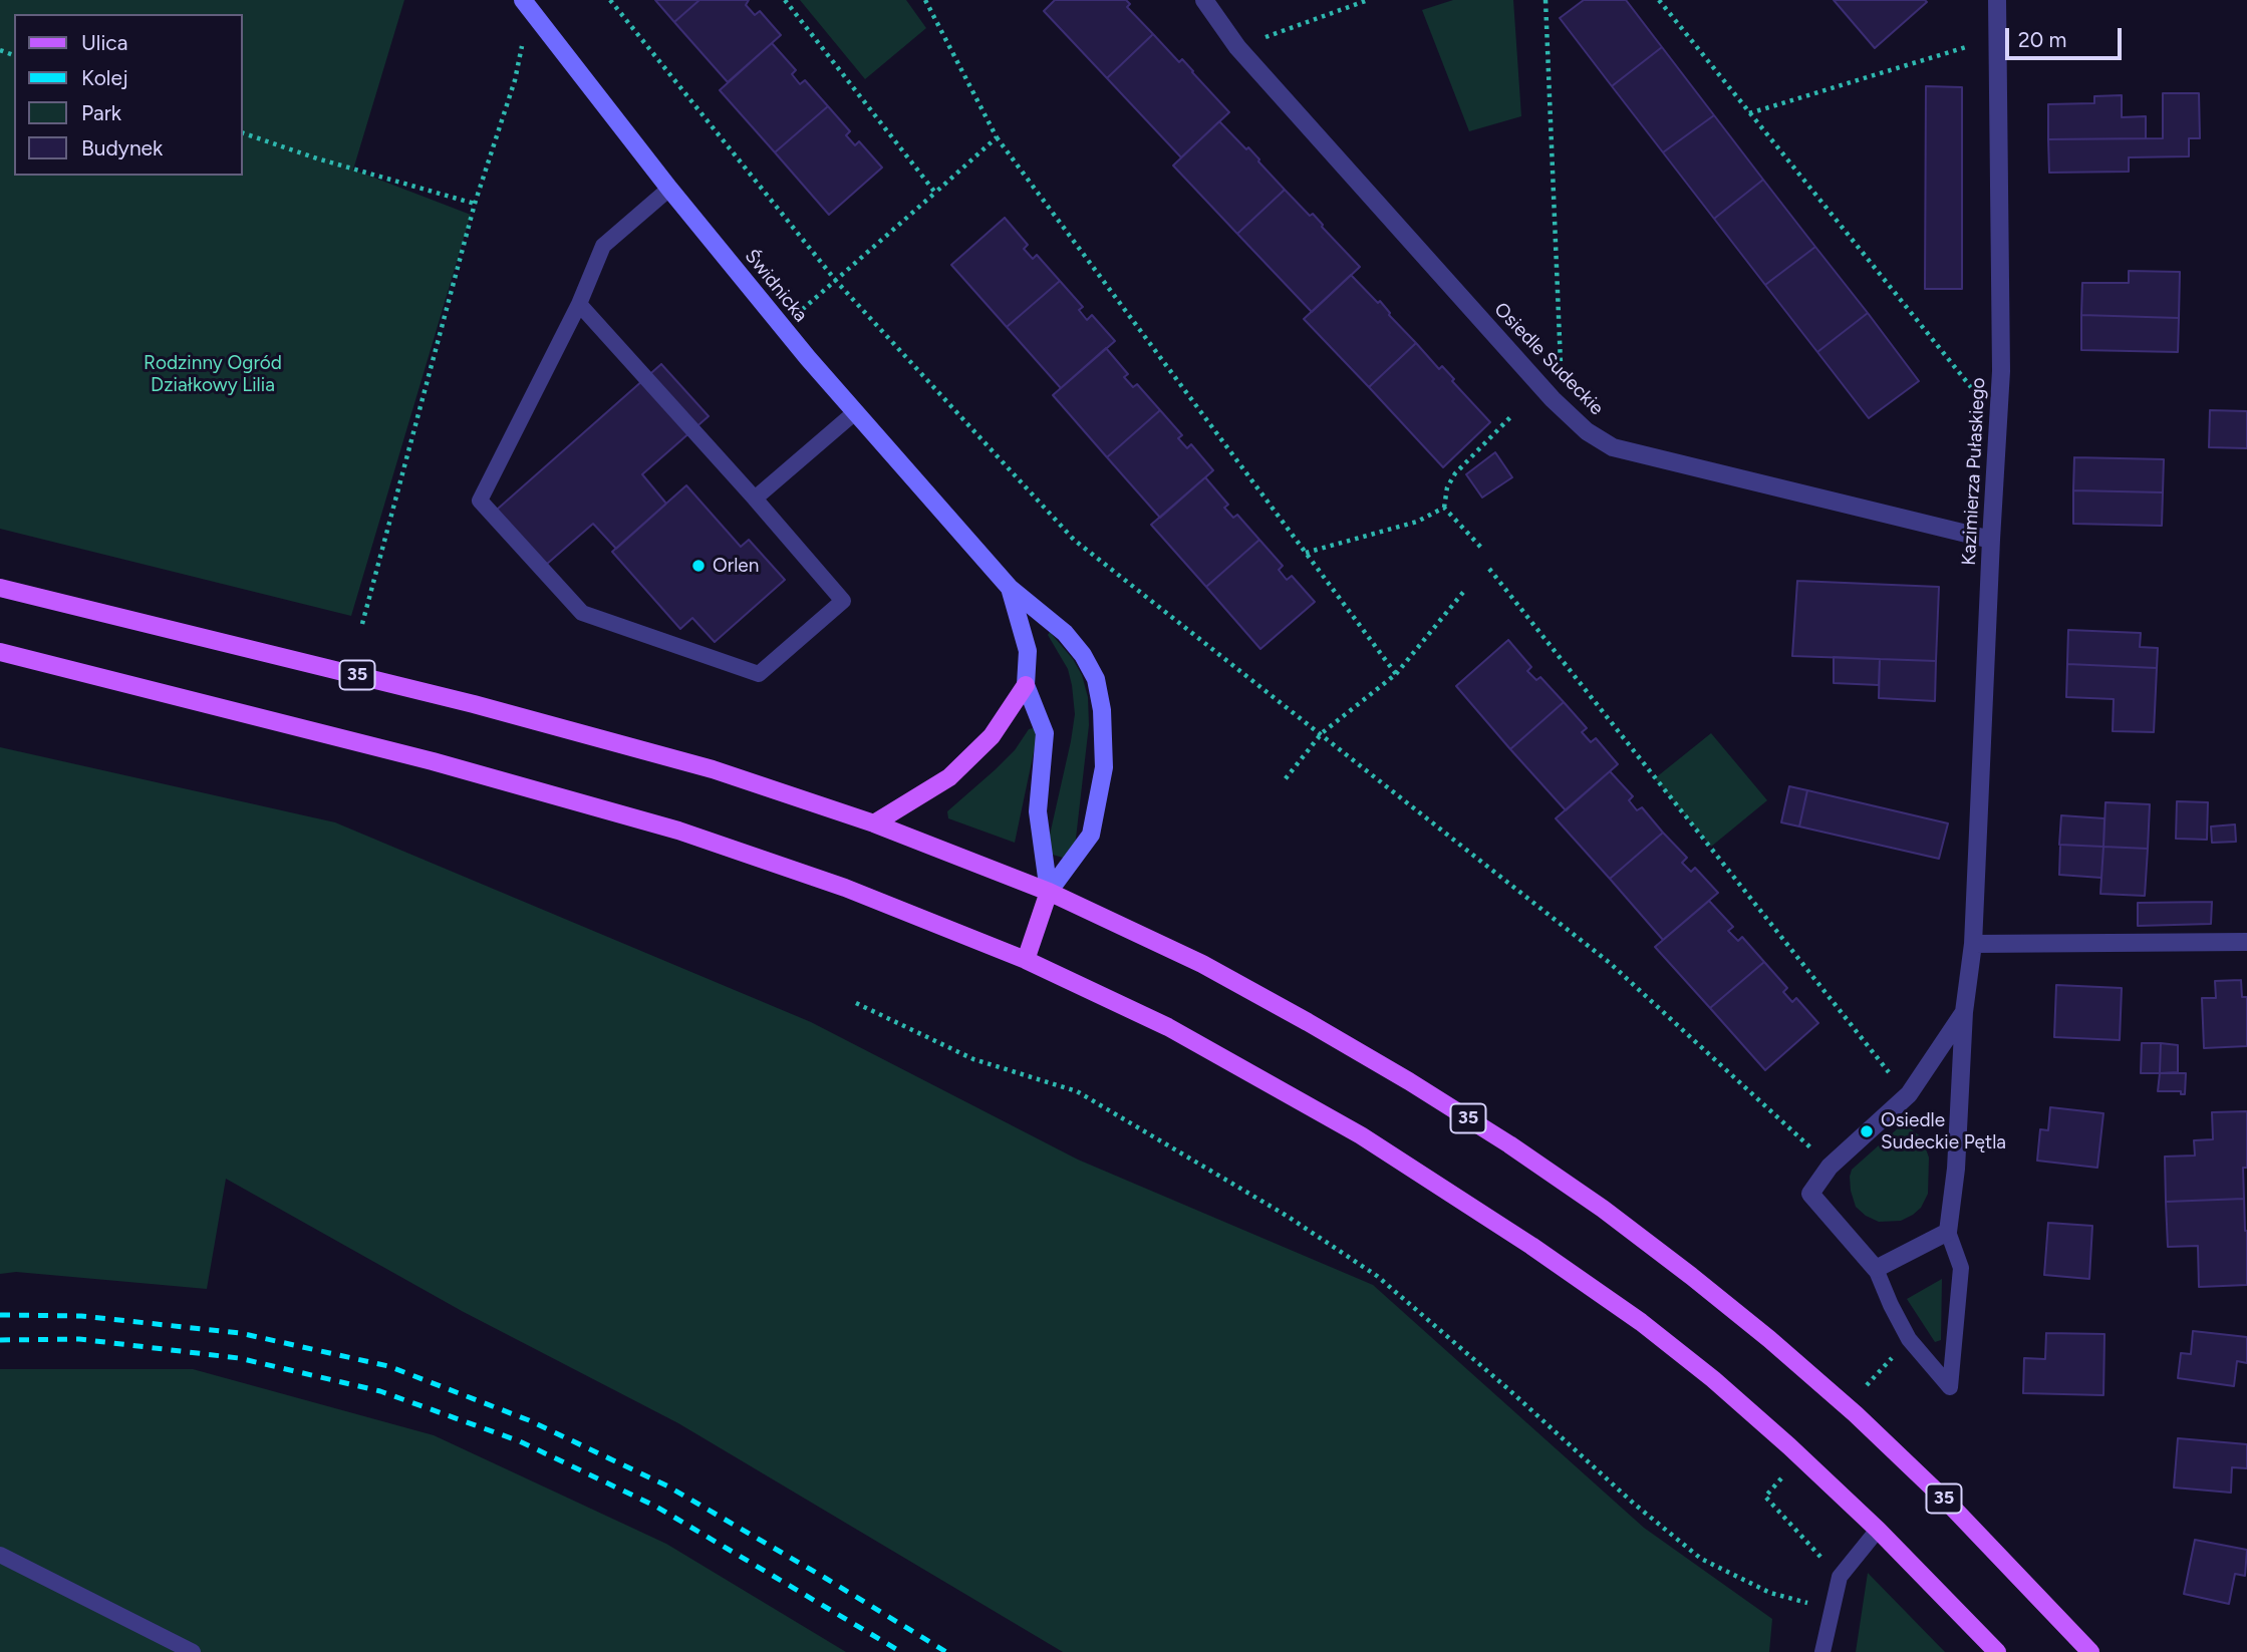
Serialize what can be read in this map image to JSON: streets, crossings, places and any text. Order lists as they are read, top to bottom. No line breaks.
{"streets":{"main road":["35"],"street":["Świdnicka","Osiedle Sudeckie","Kazimierza Pułaskiego"]},"crossings":[["Świdnicka","35"],["Osiedle Sudeckie","Kazimierza Pułaskiego"]],"parks":["Rodzinny Ogród Działkowy Lilia"],"places":["Orlen","Osiedle Sudeckie Pętla"],"legend":["Ulica","Kolej","Park","Budynek"],"scale_bar":"20 m"}
